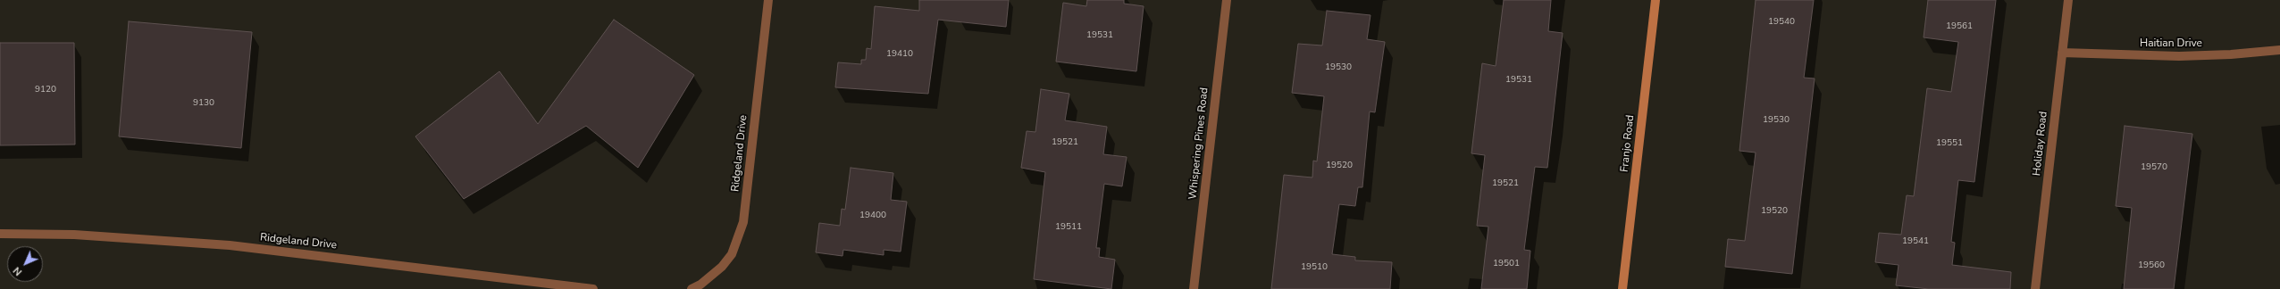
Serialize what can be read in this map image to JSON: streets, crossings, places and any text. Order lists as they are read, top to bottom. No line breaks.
{"streets":{"street":["Haitian Drive","Whispering Pines Road","Franjo Road","Holiday Road","Ridgeland Drive"]},"crossings":[["Haitian Drive","Holiday Road"]],"house_numbers":["19540","19561","19531","19410","19530","19531","9120","9130","19530","19521","19551","19520","19570","19521","19520","19400","19511","19541","19501","19560","19510"],"north":"bottom left"}
